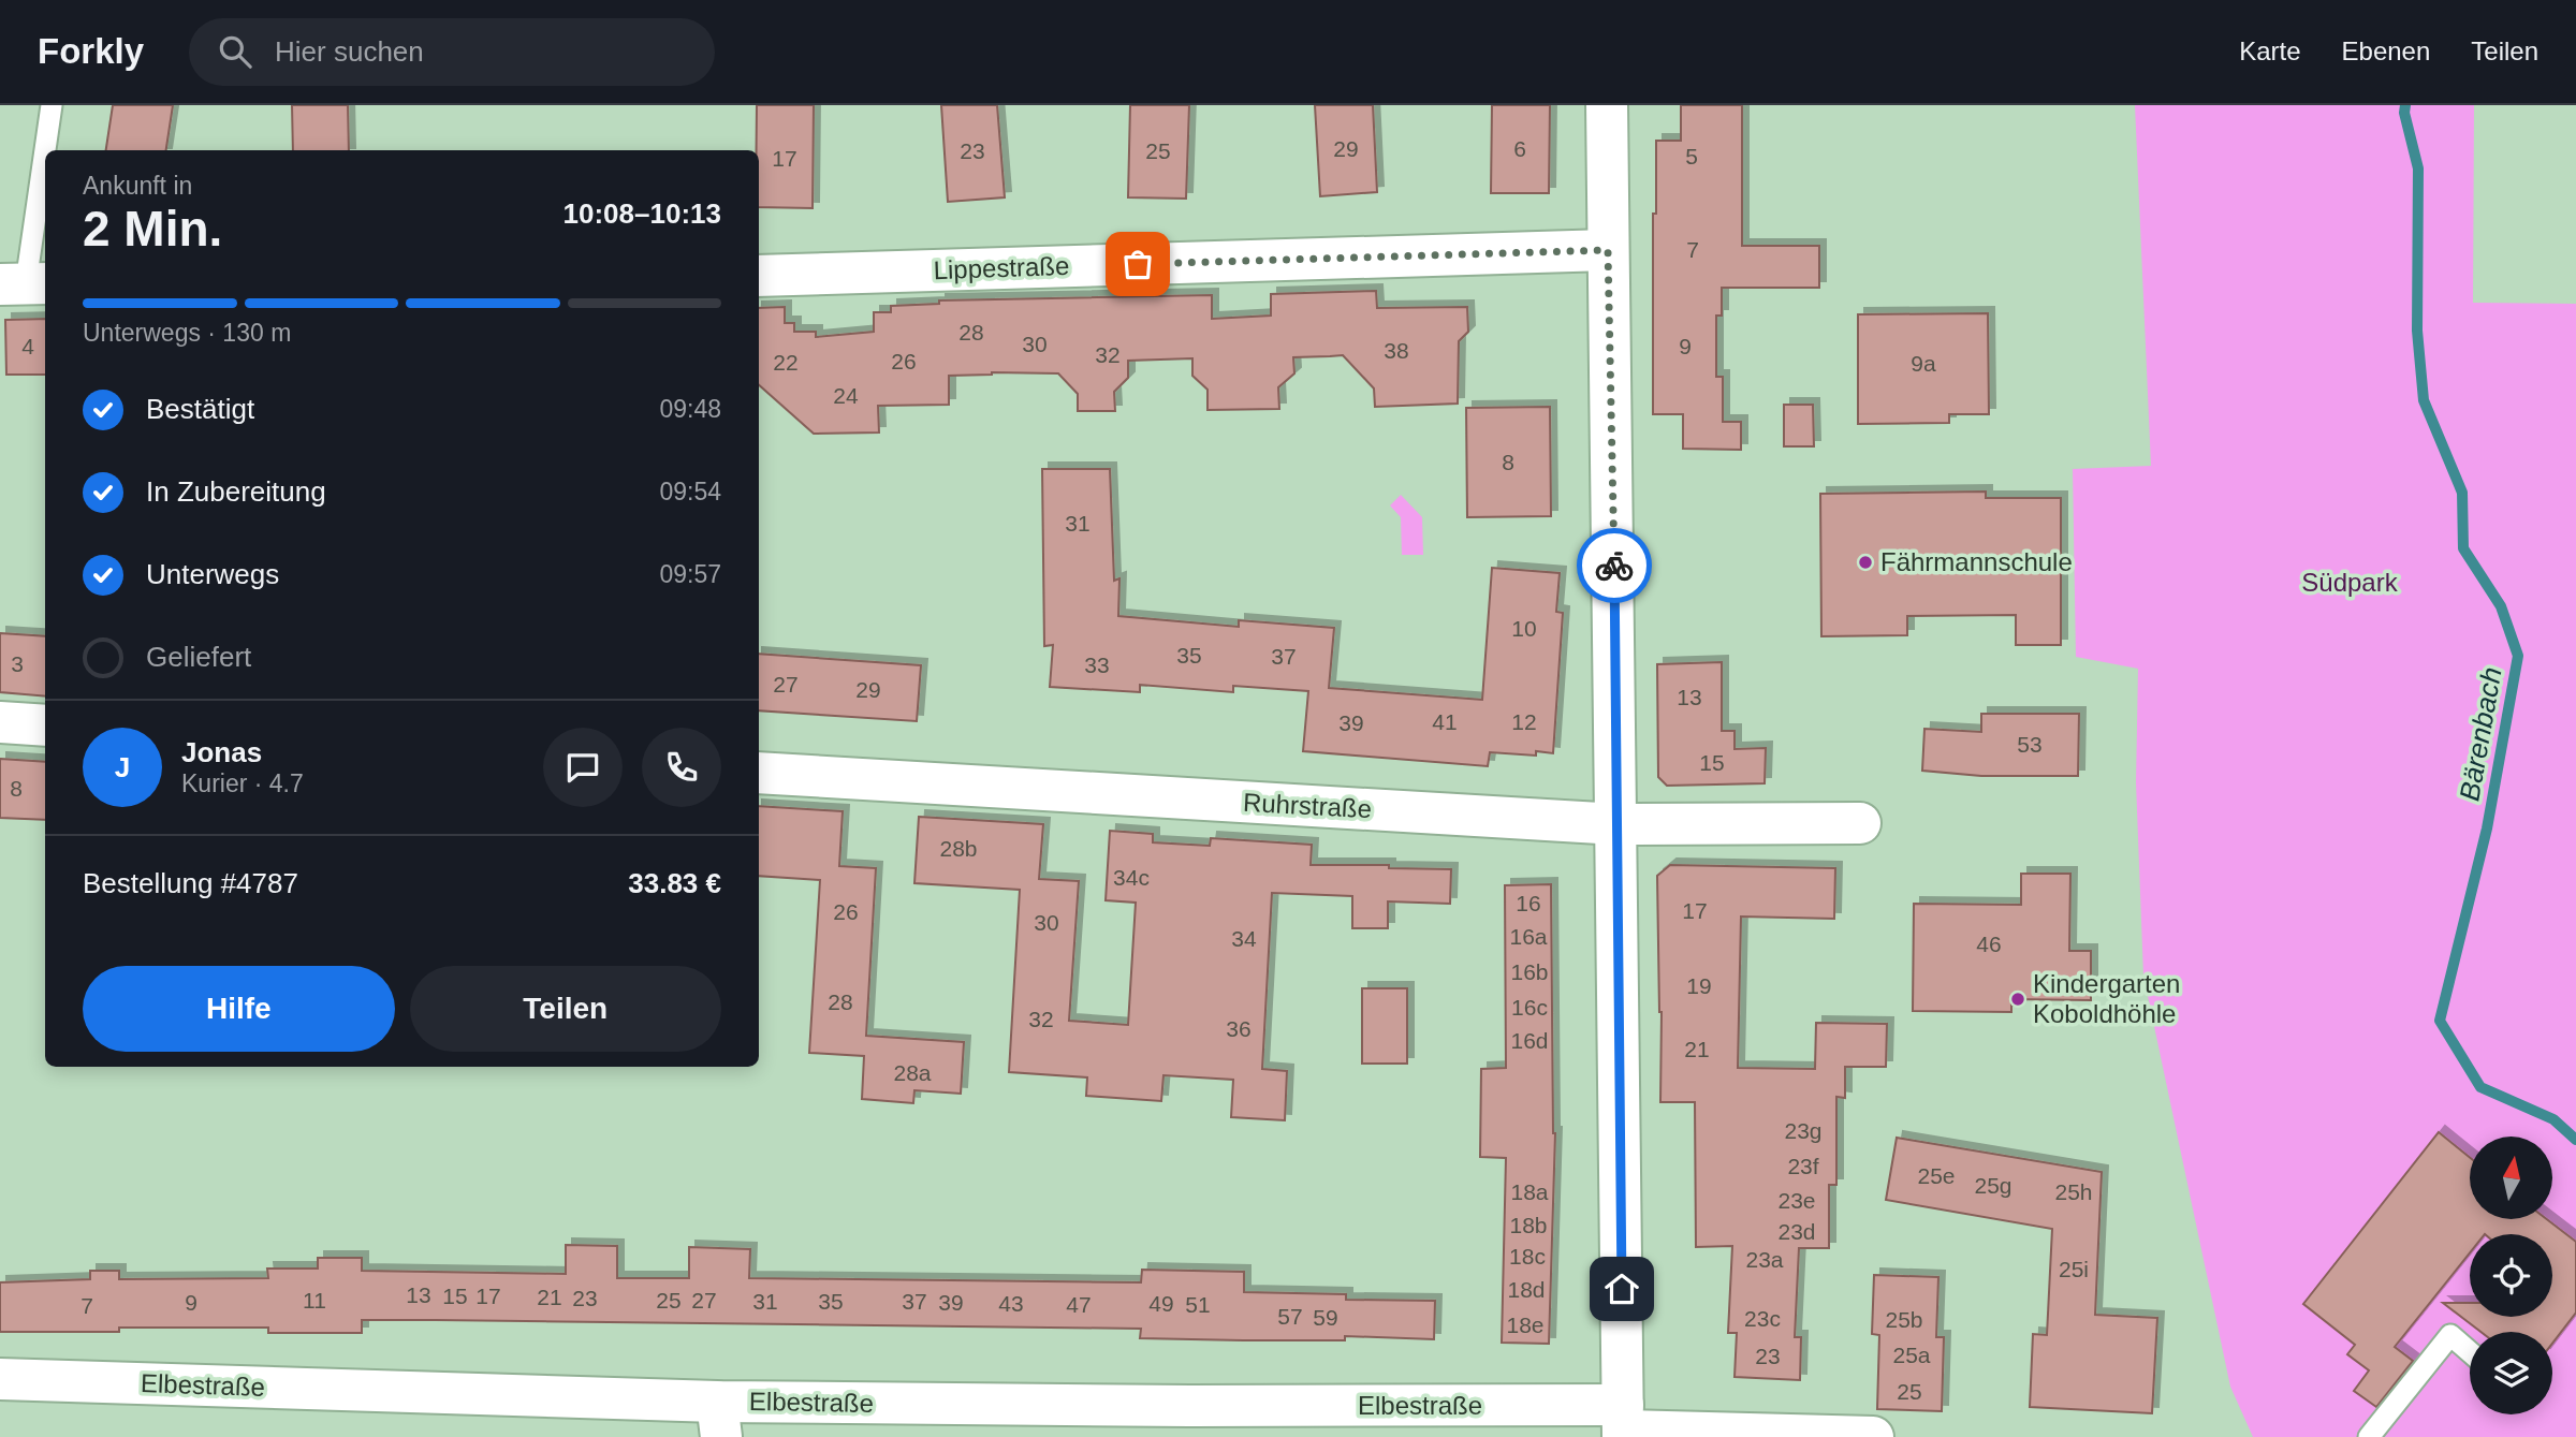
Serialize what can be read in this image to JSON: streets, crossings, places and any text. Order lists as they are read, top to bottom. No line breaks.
{"streets":{"street":["Lippestraße","Ruhrstraße","Elbestraße"]},"water":["Bärenbach"],"parks":["Südpark"],"places":["Fährmannschule","Kindergarten Koboldhöhle"],"house_numbers":["29","6","23","25","5","17","7","28","30","4","9","38","32","26","22","9a","24","8","31","10","35","37","3","33","27","29","13","41","12","39","53","15","8","28b","34c","16","17","26","30","16a","34","46","16b","19","28","16c","32","36","16d","21","28a","23g","23f","25e","25g","18a","25h","23e","18b","23d","18c","23a","25i","18d","13","15","17","21","23","11","25","27","31","35","37","9","39","43","49","47","51","7","57","59","23c","25b","18e","25a","23","25"],"north":"top","page":{"header":"Forkly","search":"Hier suchen","nav":["Karte","Ebenen","Teilen"],"heading":["2 Min.","Ankunft in","10:08–10:13"],"panel":["Jonas","Kurier · 4.7","Bestellung #4787","33.83 €"],"bar":"Unterwegs · 130 m","list":[["Bestätigt","09:48"],["In Zubereitung","09:54"],["Unterwegs","09:57"],"Geliefert"],"round":"J","buttons":["Hilfe","Teilen"]}}
